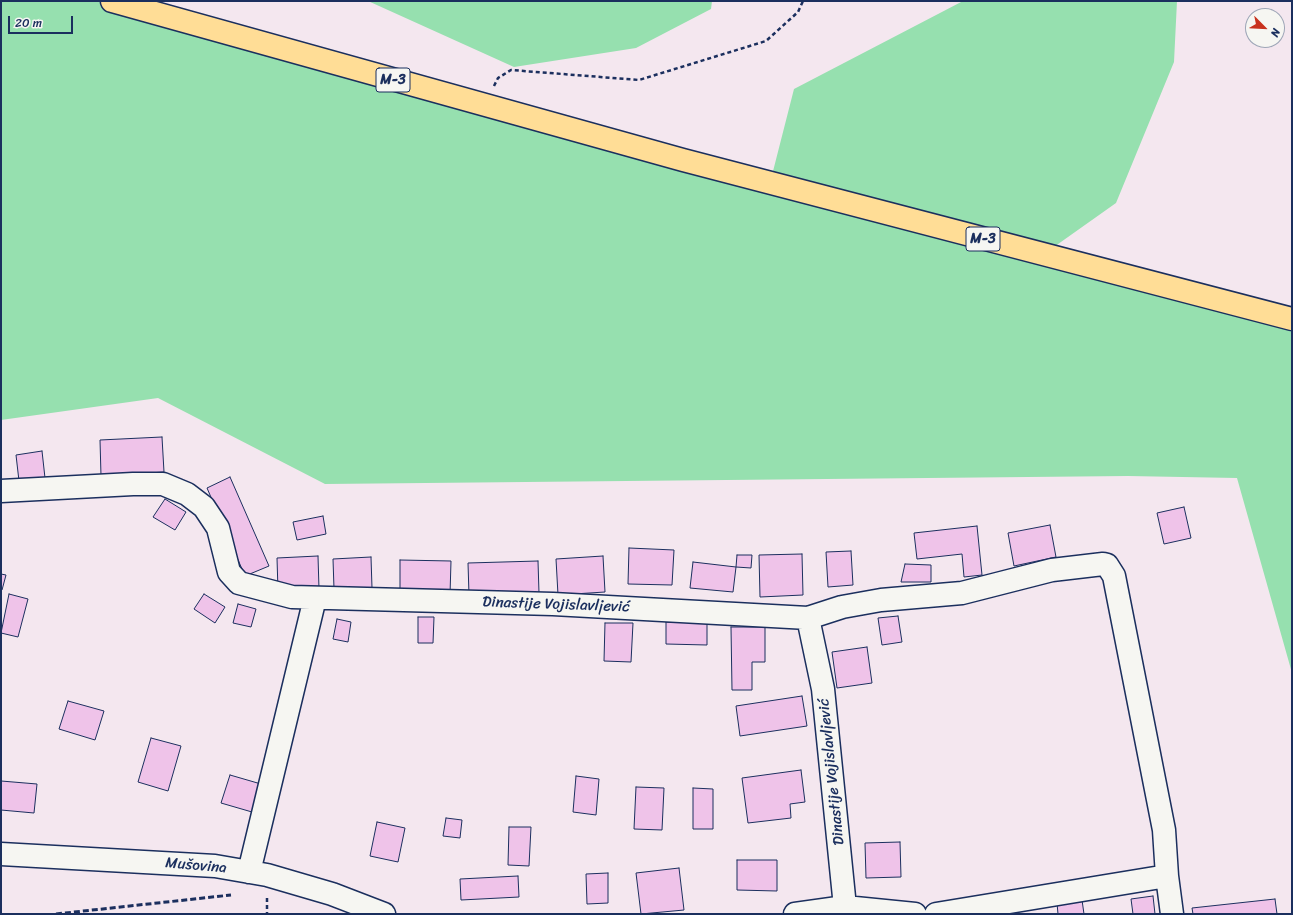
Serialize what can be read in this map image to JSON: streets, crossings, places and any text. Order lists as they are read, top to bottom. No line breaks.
{"streets":{"main road":["M-3"],"street":["Dinastije Vojislavljević","Mušovina"]},"scale_bar":"20 m","north":"bottom right"}
